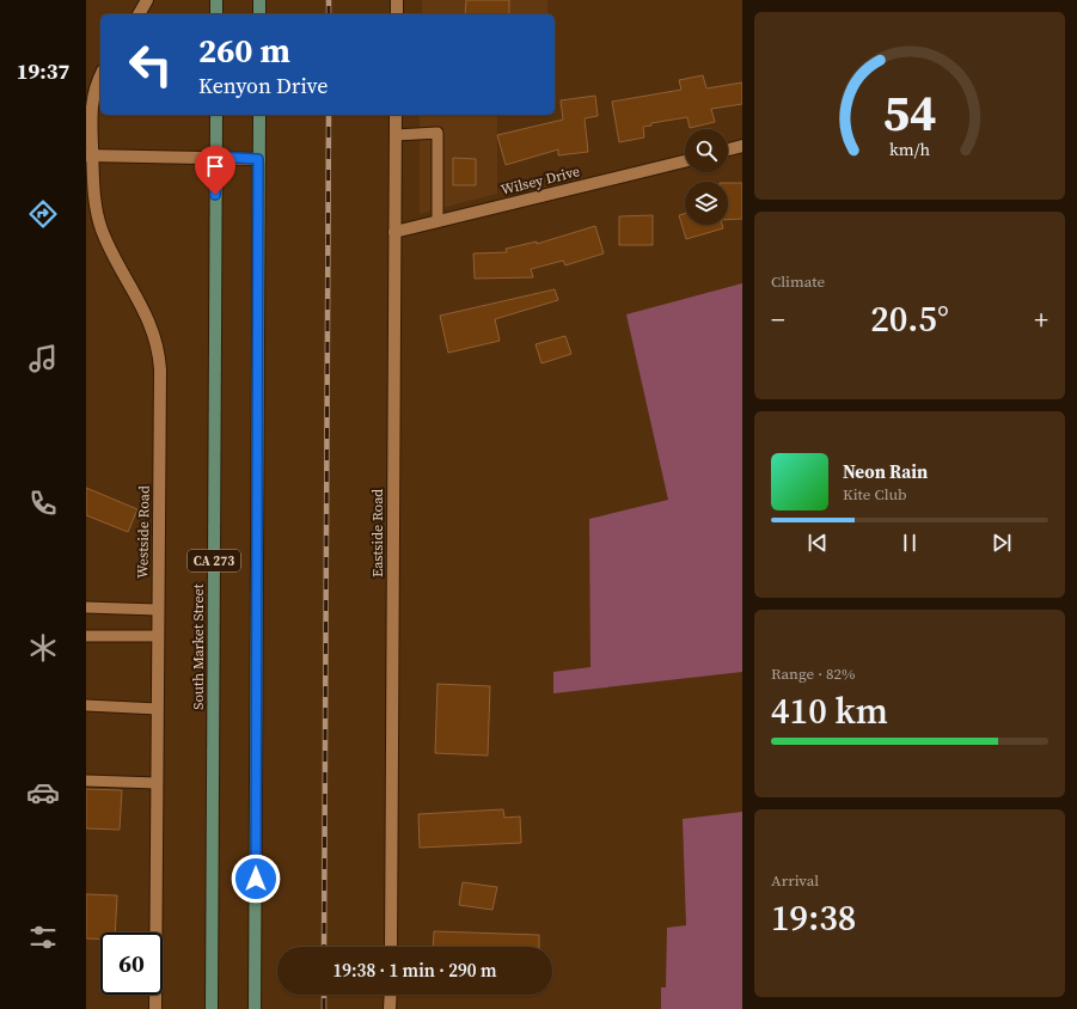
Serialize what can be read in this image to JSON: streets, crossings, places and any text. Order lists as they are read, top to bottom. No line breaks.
{"streets":{"main road":["CA 273","South Market Street"],"street":["Wilsey Drive","Westside Road","Eastside Road"]},"crossings":[["Wilsey Drive","Eastside Road"]],"page":{"tabs":"19:37","turn":["260 m","Kenyon Drive"],"tile":["Climate",["Range · 82%","410 km"],["Arrival","19:38"]],"heat":["−","20.5°","+"],"song":["Neon Rain","Kite Club"],"limit":"60","trip":"19:38 · 1 min · 290 m","gauge":["54","km/h"]}}
